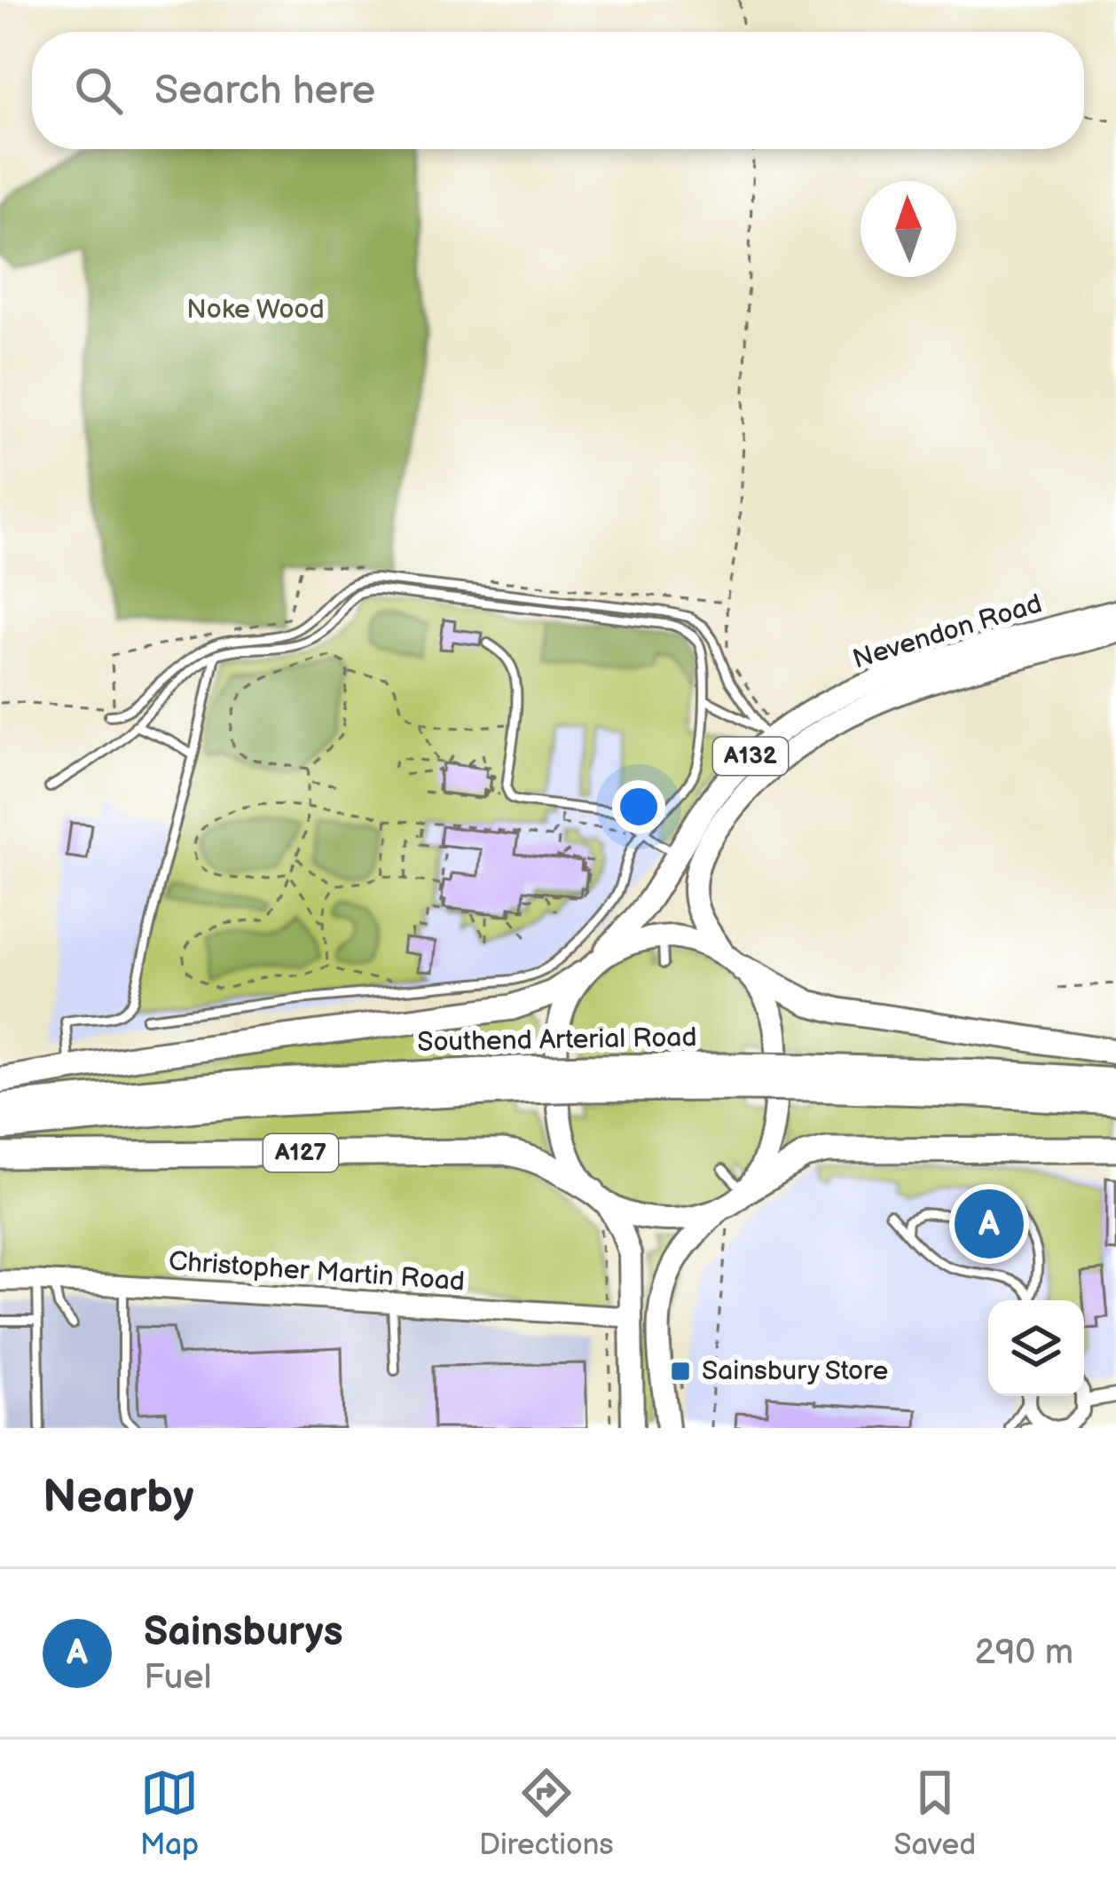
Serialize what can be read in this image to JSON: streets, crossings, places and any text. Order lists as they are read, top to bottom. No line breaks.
{"streets":{"highway":["Southend Arterial Road","A127"],"main road":["Nevendon Road","A132"],"street":["Christopher Martin Road"]},"crossings":[["Nevendon Road","A132"],["Nevendon Road","A127"],["A132","A127"],["A132","Christopher Martin Road"]],"parks":["Noke Wood"],"places":{"transit":["Sainsbury Store"]},"north":"top","page":{"search":"Search here","pins":"A","heading":"Nearby","list":[{"mark":"A","name":"Sainsburys","note":"Fuel","value":"290 m"}],"nav":["Map","Directions","Saved"]}}
